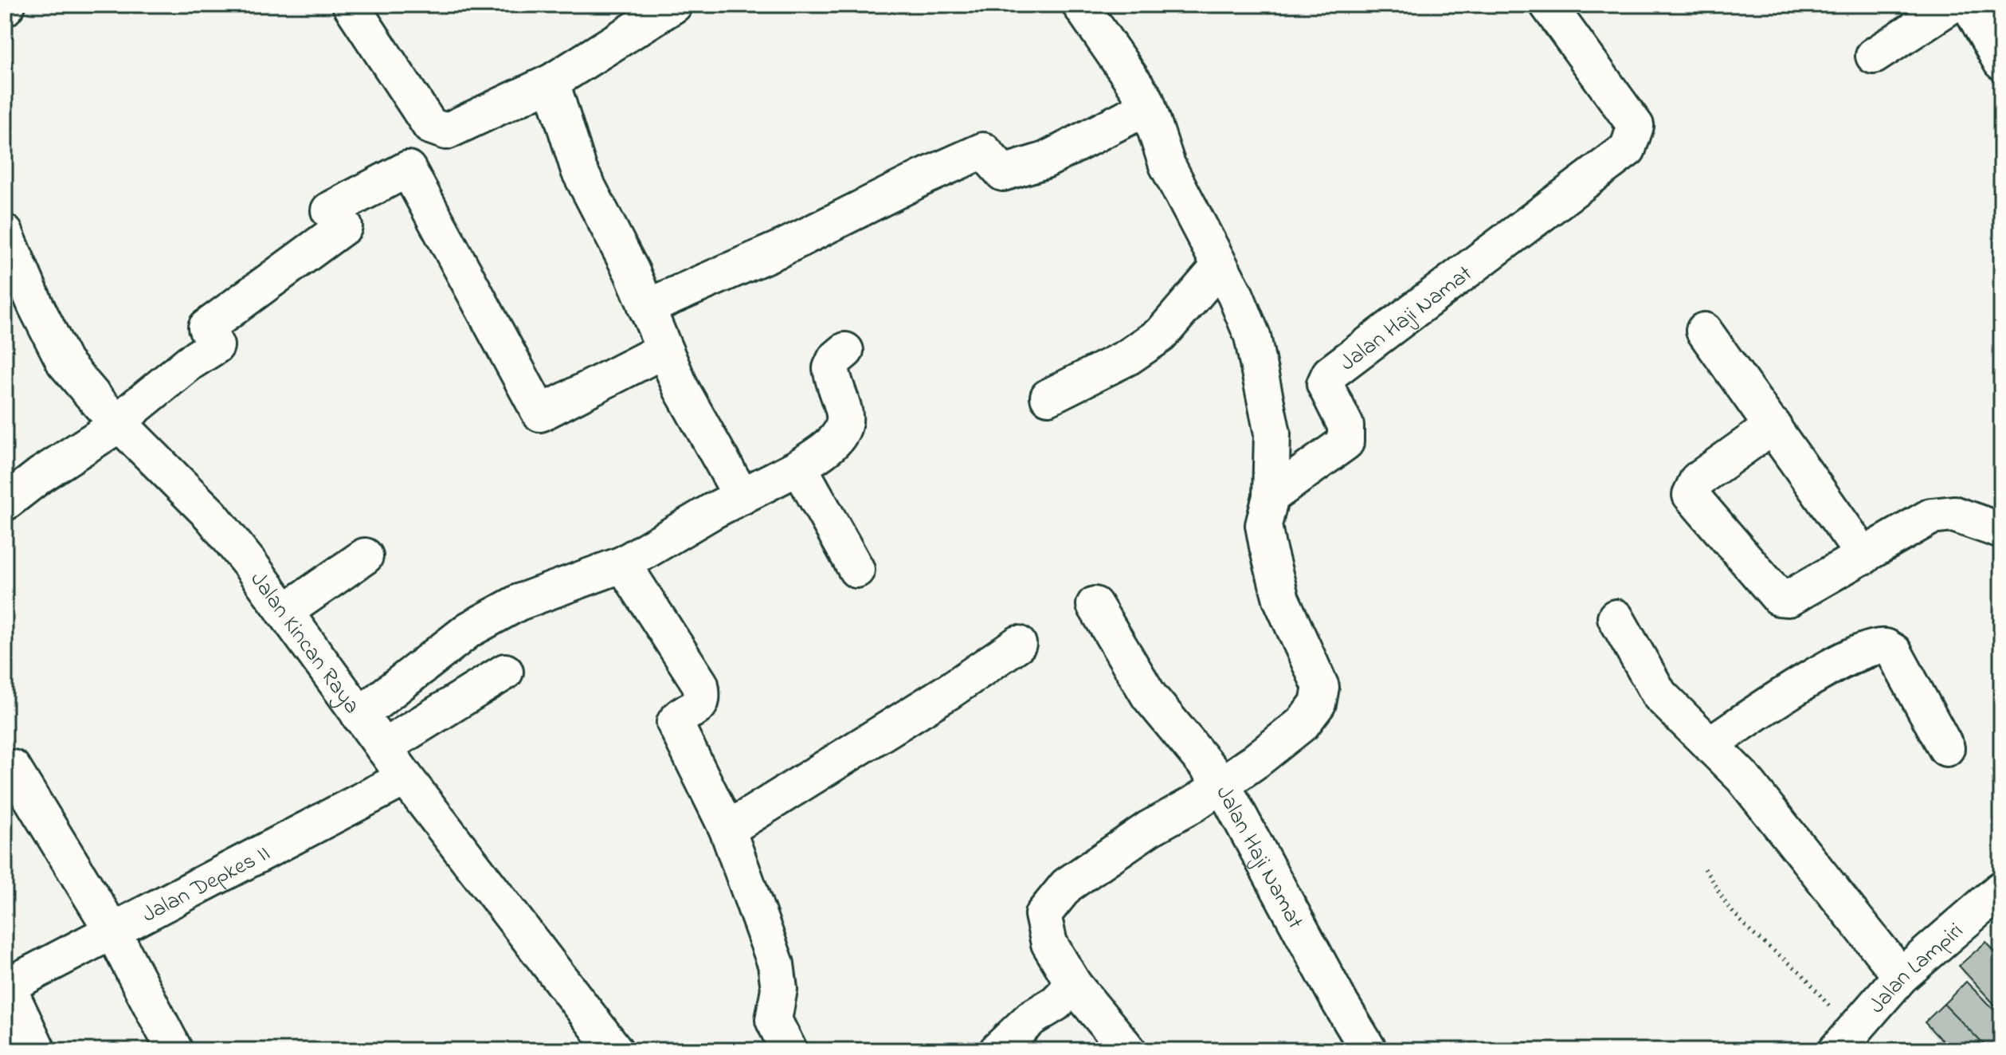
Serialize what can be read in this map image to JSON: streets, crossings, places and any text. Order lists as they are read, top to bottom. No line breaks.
{"streets":{"street":["Jalan Haji Namat","Jalan Kincan Raya","Jalan Depkes II","Jalan Lampiri"]},"crossings":[["Jalan Kincan Raya","Jalan Depkes II"]]}
